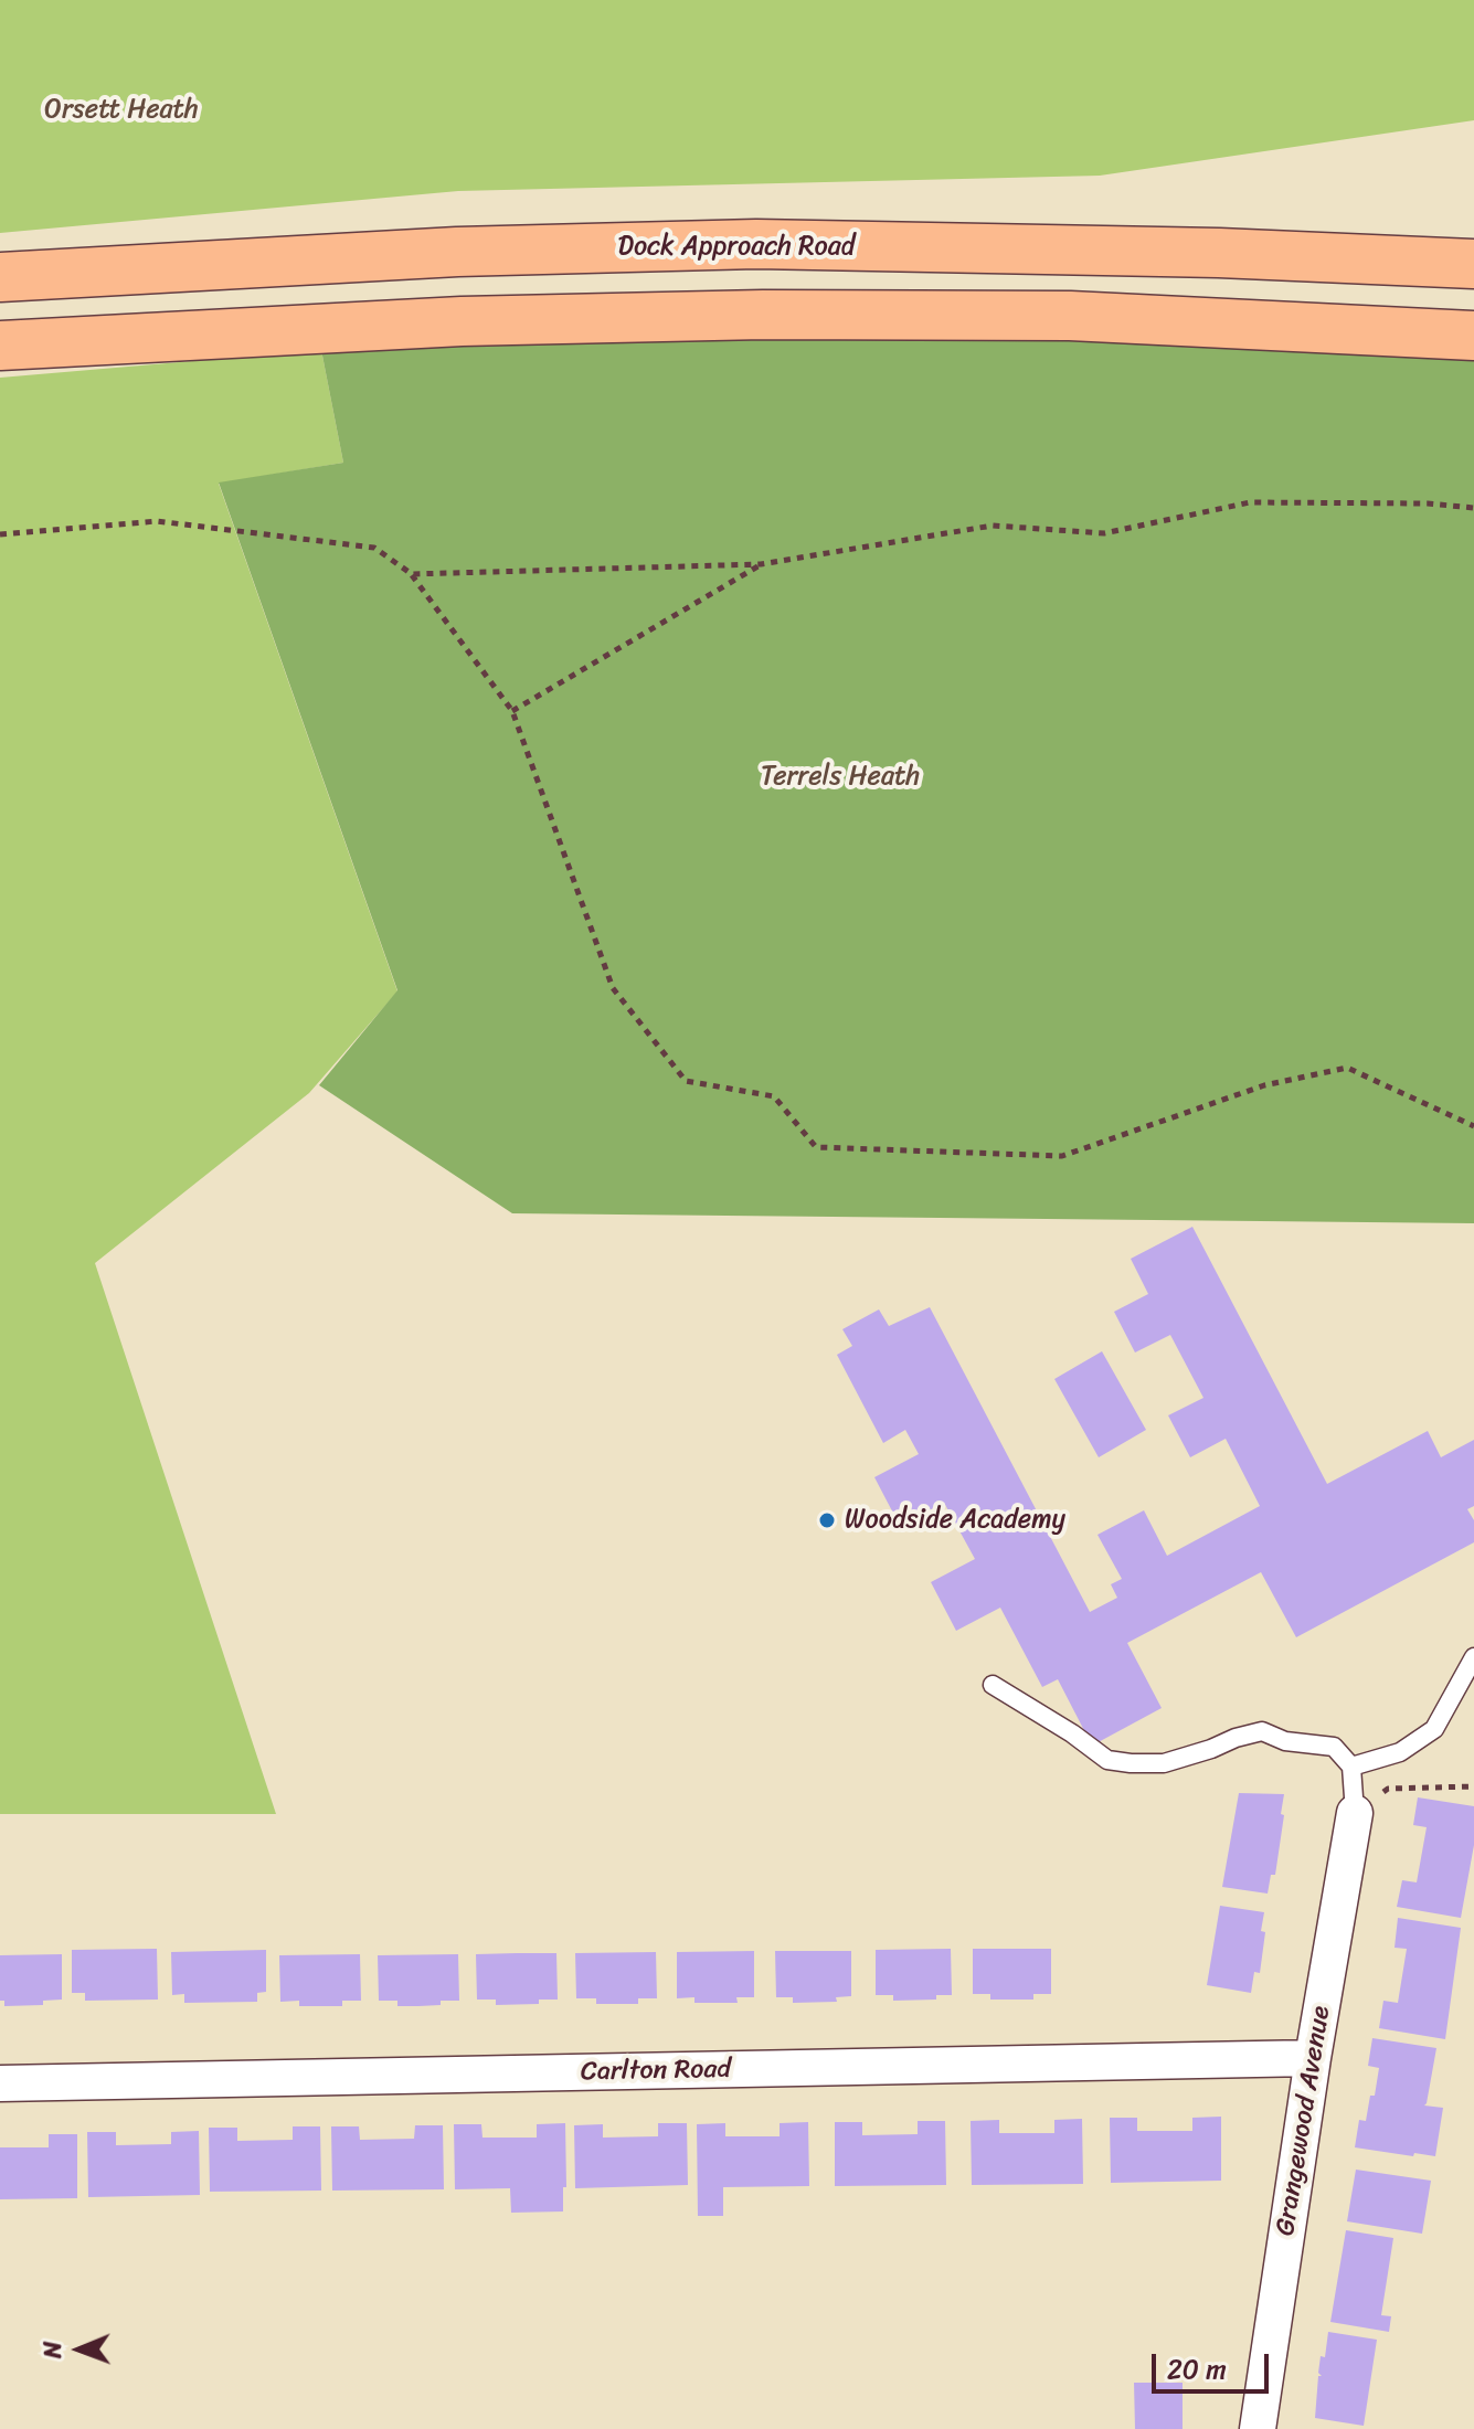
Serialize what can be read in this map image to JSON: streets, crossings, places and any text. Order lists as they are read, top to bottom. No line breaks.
{"streets":{"highway":["Dock Approach Road"],"street":["Carlton Road","Grangewood Avenue"]},"crossings":[["Carlton Road","Grangewood Avenue"]],"parks":["Orsett Heath","Terrels Heath"],"places":["Woodside Academy"],"scale_bar":"20 m","north":"left"}
